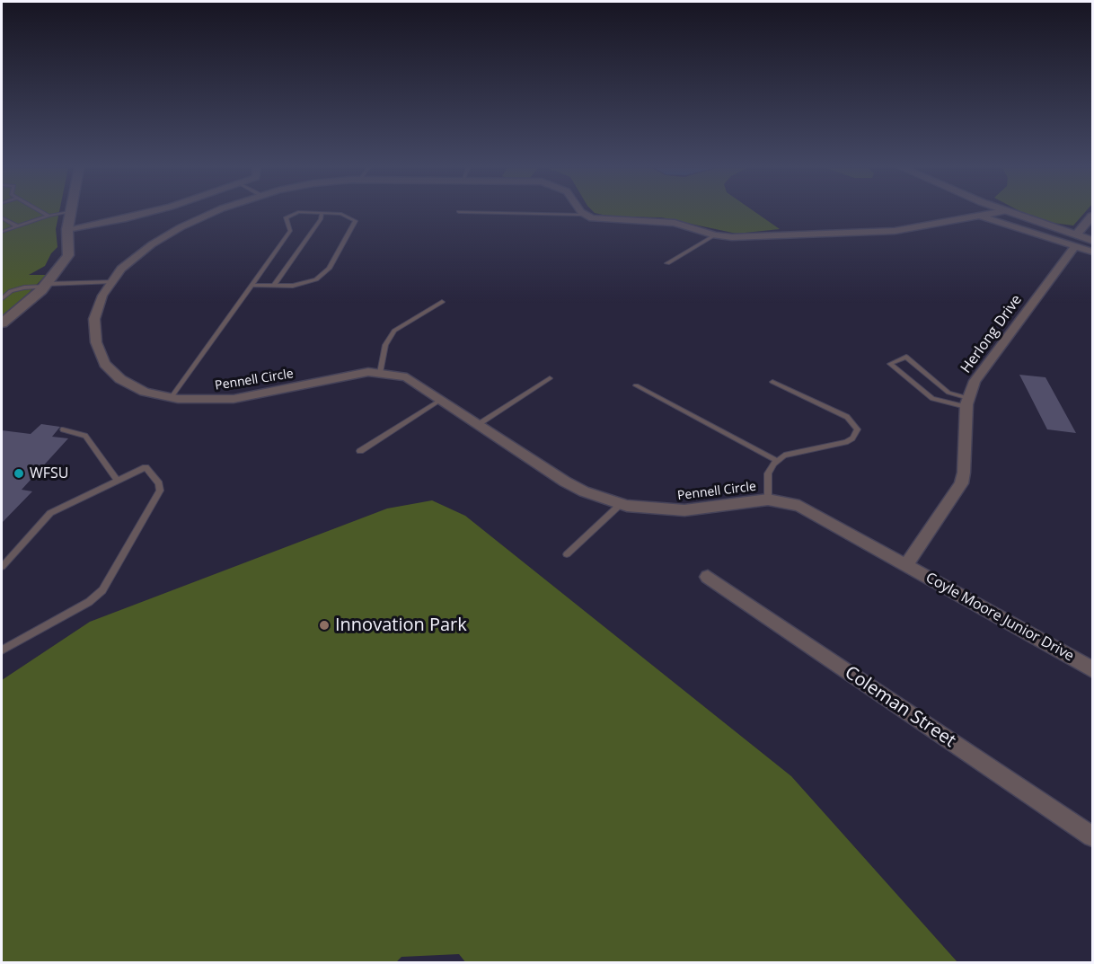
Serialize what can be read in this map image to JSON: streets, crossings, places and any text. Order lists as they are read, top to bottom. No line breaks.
{"streets":{"street":["Herlong Drive","Pennell Circle","Coyle Moore Junior Drive","Coleman Street"]},"crossings":[["Herlong Drive","Pennell Circle"],["Herlong Drive","Coyle Moore Junior Drive"],["Pennell Circle","Coyle Moore Junior Drive"]],"places":["WFSU","Innovation Park"]}
